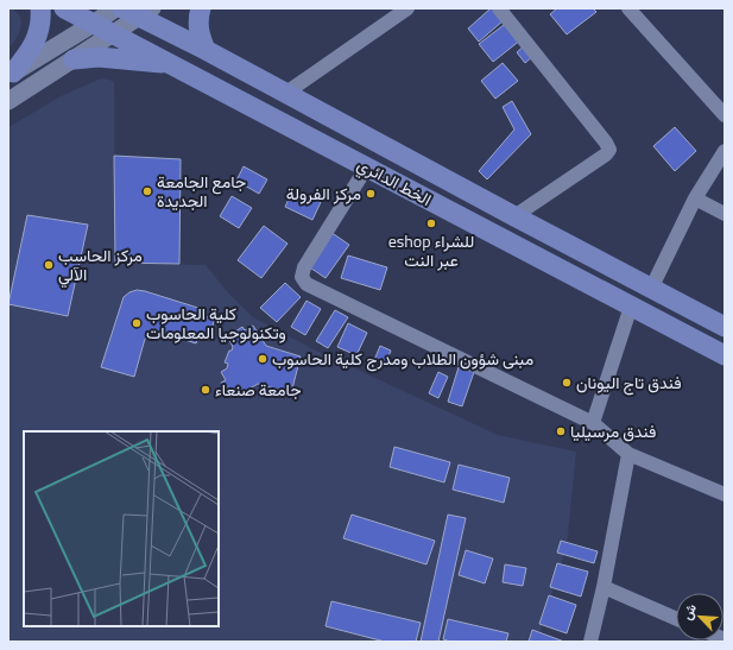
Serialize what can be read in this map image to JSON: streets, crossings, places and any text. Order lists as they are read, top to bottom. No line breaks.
{"streets":{"main road":["الخط الدائري"]},"places":["جامع الجامعة الجديدة","مركز الفرولة","eshop للشراء عبر النت","مركز الحاسب الآلي","كلية الحاسوب وتكنولوجيا المعلومات","مبنى شؤون الطلاب ومدرج كلية الحاسوب","فندق تاج اليونان","جامعة صنعاء","فندق مرسيليا"],"north":"top left"}
